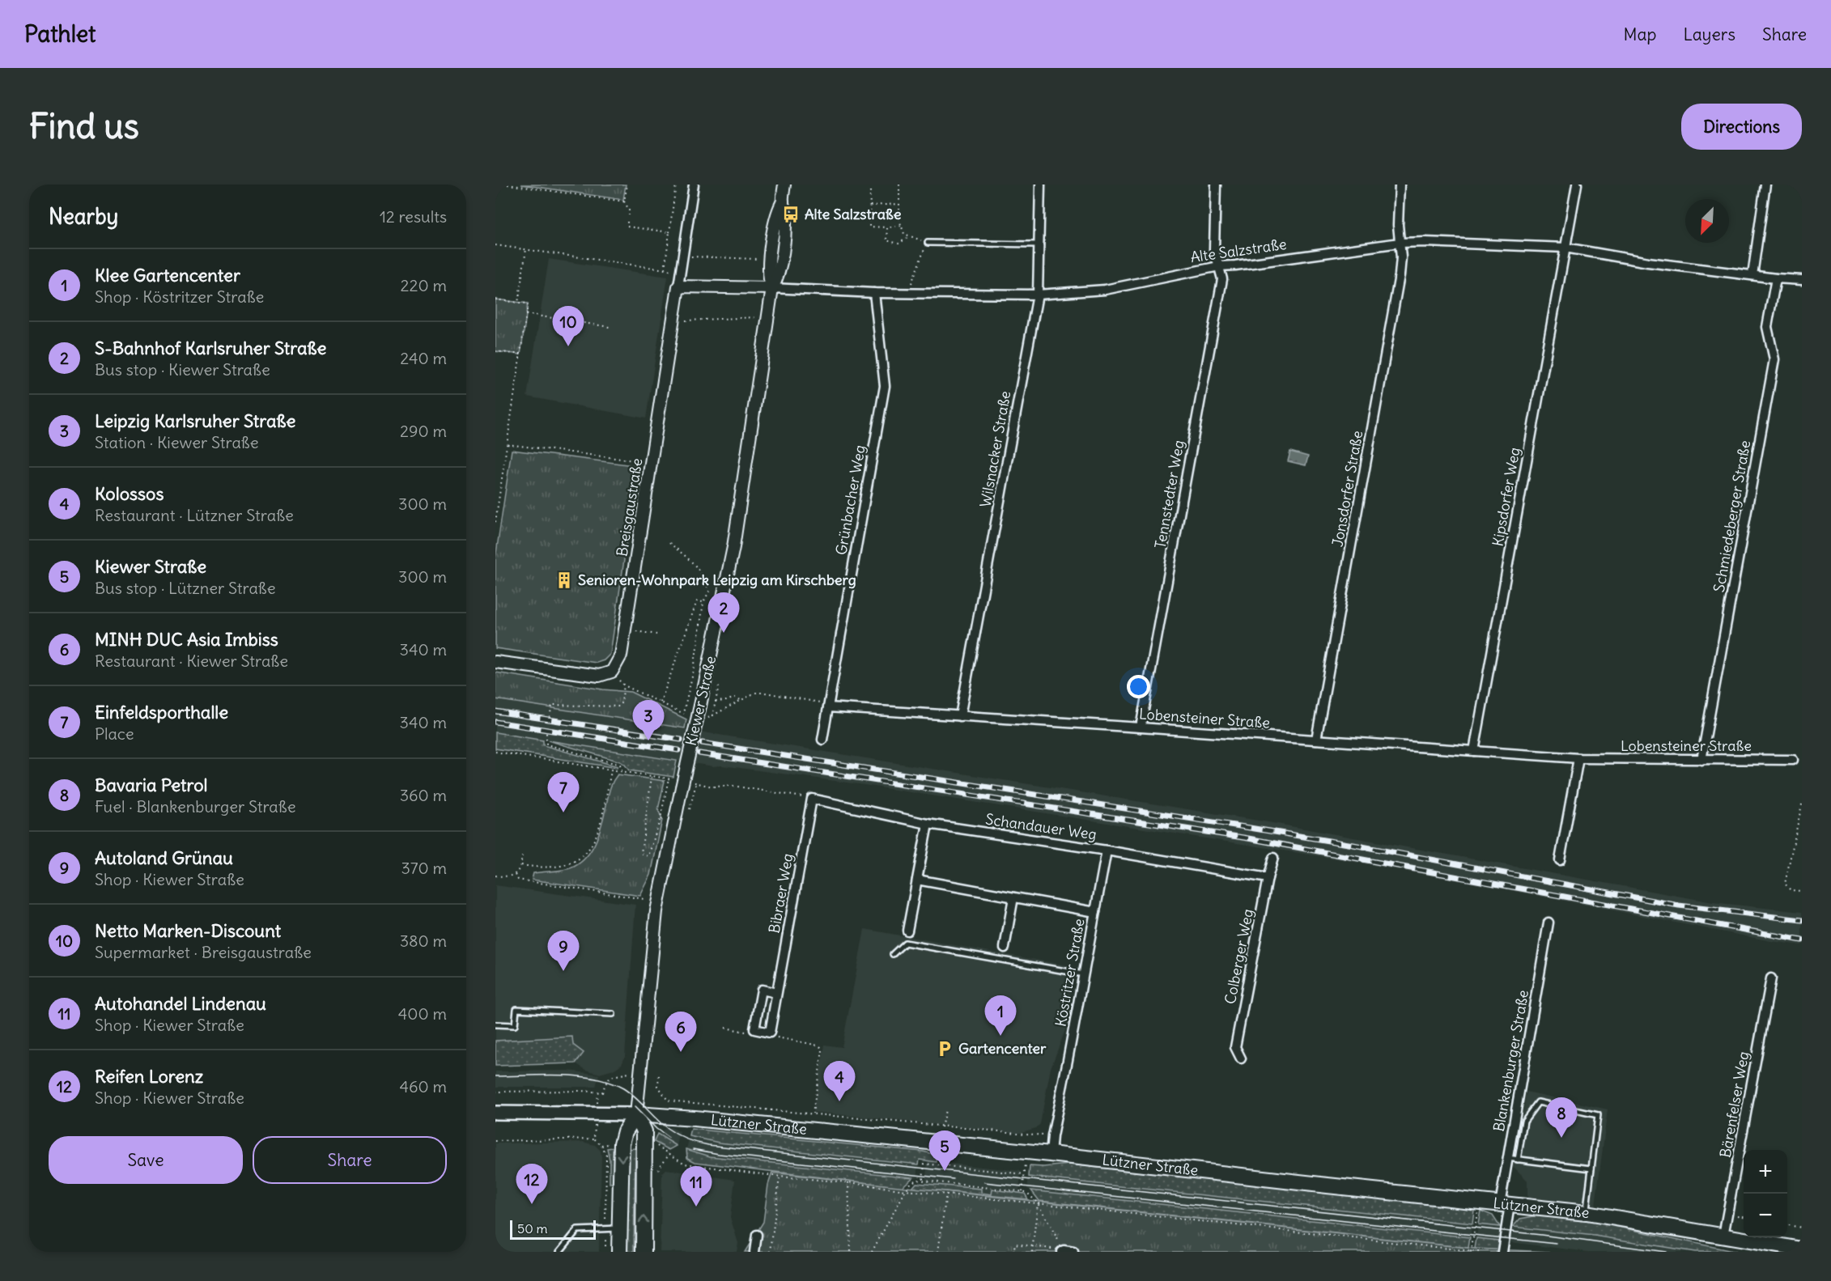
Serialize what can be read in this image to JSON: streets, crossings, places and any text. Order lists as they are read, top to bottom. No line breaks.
{"streets":{"main road":["Kiewer Straße","Lützner Straße"],"street":["Alte Salzstraße","Wilsnacker Straße","Jonsdorfer Straße","Tennstedter Weg","Kipsdorfer Weg","Grünbacher Weg","Breisgaustraße","Schmiedeberger Straße","Lobensteiner Straße","Schandauer Weg","Bibraer Weg","Colberger Weg","Köstritzer Straße","Blankenburger Straße","Bärenfelser Weg"]},"crossings":[["Alte Salzstraße","Wilsnacker Straße"],["Alte Salzstraße","Jonsdorfer Straße"],["Alte Salzstraße","Tennstedter Weg"],["Alte Salzstraße","Kipsdorfer Weg"],["Alte Salzstraße","Grünbacher Weg"],["Alte Salzstraße","Breisgaustraße"],["Alte Salzstraße","Schmiedeberger Straße"],["Alte Salzstraße","Kiewer Straße"],["Wilsnacker Straße","Lobensteiner Straße"],["Jonsdorfer Straße","Lobensteiner Straße"],["Tennstedter Weg","Lobensteiner Straße"],["Kipsdorfer Weg","Lobensteiner Straße"],["Grünbacher Weg","Lobensteiner Straße"],["Schmiedeberger Straße","Lobensteiner Straße"],["Kiewer Straße","Lützner Straße"],["Schandauer Weg","Bibraer Weg"],["Schandauer Weg","Colberger Weg"],["Schandauer Weg","Köstritzer Straße"],["Köstritzer Straße","Lützner Straße"],["Blankenburger Straße","Lützner Straße"],["Bärenfelser Weg","Lützner Straße"]],"places":{"bus stop":["Alte Salzstraße"],"building":["Senioren-Wohnpark Leipzig am Kirschberg"],"parking":["Gartencenter"]},"scale_bar":"50 m","north":"bottom left","page":{"header":"Pathlet","nav":["Map","Layers","Share"],"buttons":["Directions",["Save","Share"]],"title":"Find us","heading":["Nearby","12 results"],"list":[{"mark":"1","name":"Klee Gartencenter","note":"Shop · Köstritzer Straße","value":"220 m"},{"mark":"2","name":"S-Bahnhof Karlsruher Straße","note":"Bus stop · Kiewer Straße","value":"240 m"},{"mark":"3","name":"Leipzig Karlsruher Straße","note":"Station · Kiewer Straße","value":"290 m"},{"mark":"4","name":"Kolossos","note":"Restaurant · Lützner Straße","value":"300 m"},{"mark":"5","name":"Kiewer Straße","note":"Bus stop · Lützner Straße","value":"300 m"},{"mark":"6","name":"MINH DUC Asia Imbiss","note":"Restaurant · Kiewer Straße","value":"340 m"},{"mark":"7","name":"Einfeldsporthalle","note":"Place","value":"340 m"},{"mark":"8","name":"Bavaria Petrol","note":"Fuel · Blankenburger Straße","value":"360 m"},{"mark":"9","name":"Autoland Grünau","note":"Shop · Kiewer Straße","value":"370 m"},{"mark":"10","name":"Netto Marken-Discount","note":"Supermarket · Breisgaustraße","value":"380 m"},{"mark":"11","name":"Autohandel Lindenau","note":"Shop · Kiewer Straße","value":"400 m"},{"mark":"12","name":"Reifen Lorenz","note":"Shop · Kiewer Straße","value":"460 m"}],"pins":["10","2","3","7","9","1","6","4","8","5","12","11"],"map_buttons":["+","−"],"scale":"50 m"}}
